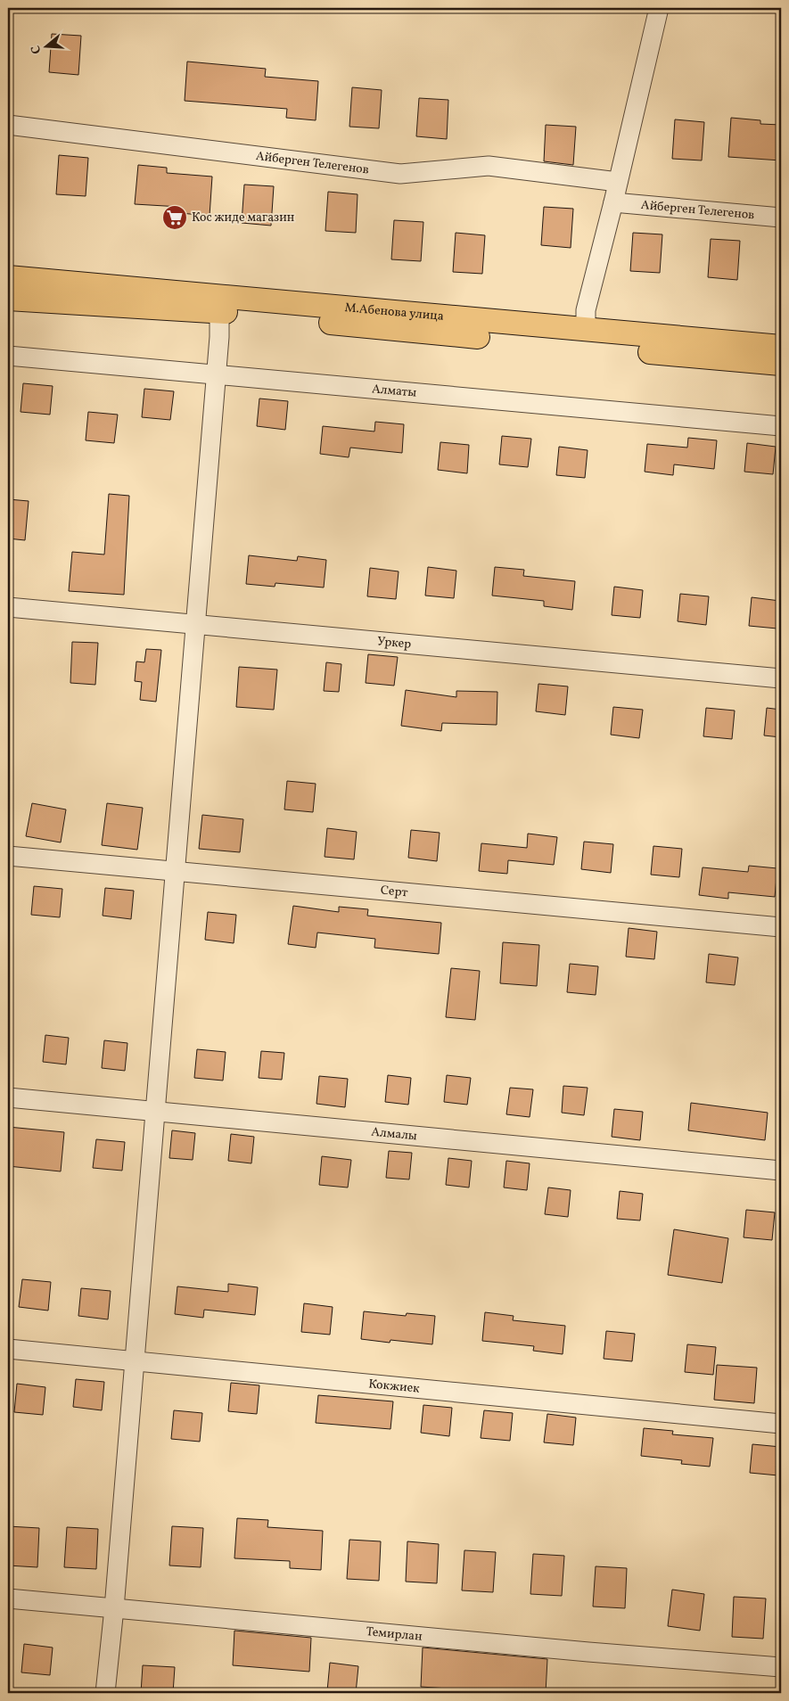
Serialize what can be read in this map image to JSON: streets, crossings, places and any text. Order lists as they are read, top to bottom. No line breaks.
{"streets":{"main road":["М.Абенова улица"],"street":["Айберген Телегенов","Алматы","Уркер","Серт","Алмалы","Кокжиек","Темирлан"]},"places":{"supermarket":["Кос жиде магазин"]},"north":"left"}
